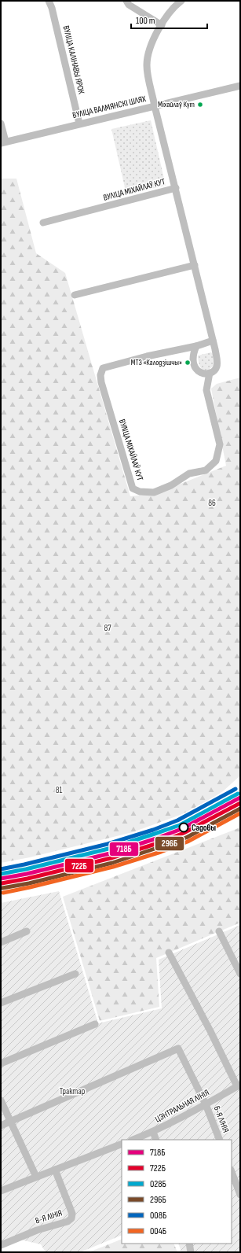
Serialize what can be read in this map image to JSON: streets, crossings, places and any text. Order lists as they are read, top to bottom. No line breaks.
{"streets":{"street":["ВУЛІЦА КАЛІНАВЫ ЯРОК","ВУЛІЦА ВАЛМЯНСКІ ШЛЯХ","ВУЛІЦА МІХАЙЛАЎ КУТ","ЦЭНТРАЛЬНАЯ ЛІНІЯ","6-Я ЛІНІЯ","8-Я ЛІНІЯ"]},"crossings":[["ВУЛІЦА КАЛІНАВЫ ЯРОК","ВУЛІЦА ВАЛМЯНСКІ ШЛЯХ"],["ВУЛІЦА ВАЛМЯНСКІ ШЛЯХ","ВУЛІЦА МІХАЙЛАЎ КУТ"],["ЦЭНТРАЛЬНАЯ ЛІНІЯ","6-Я ЛІНІЯ"]],"parks":["86","87","81","Трактар"],"places":["Міхайлаў Кут","МТЗ «Калодзішчы»","Садовы"],"lines":["transit line 008Б","transit line 028Б","transit line 718Б","transit line 722Б","transit line 296Б","transit line 004Б"],"legend":["718Б","722Б","028Б","296Б","008Б","004Б"],"scale_bar":"100 m"}
